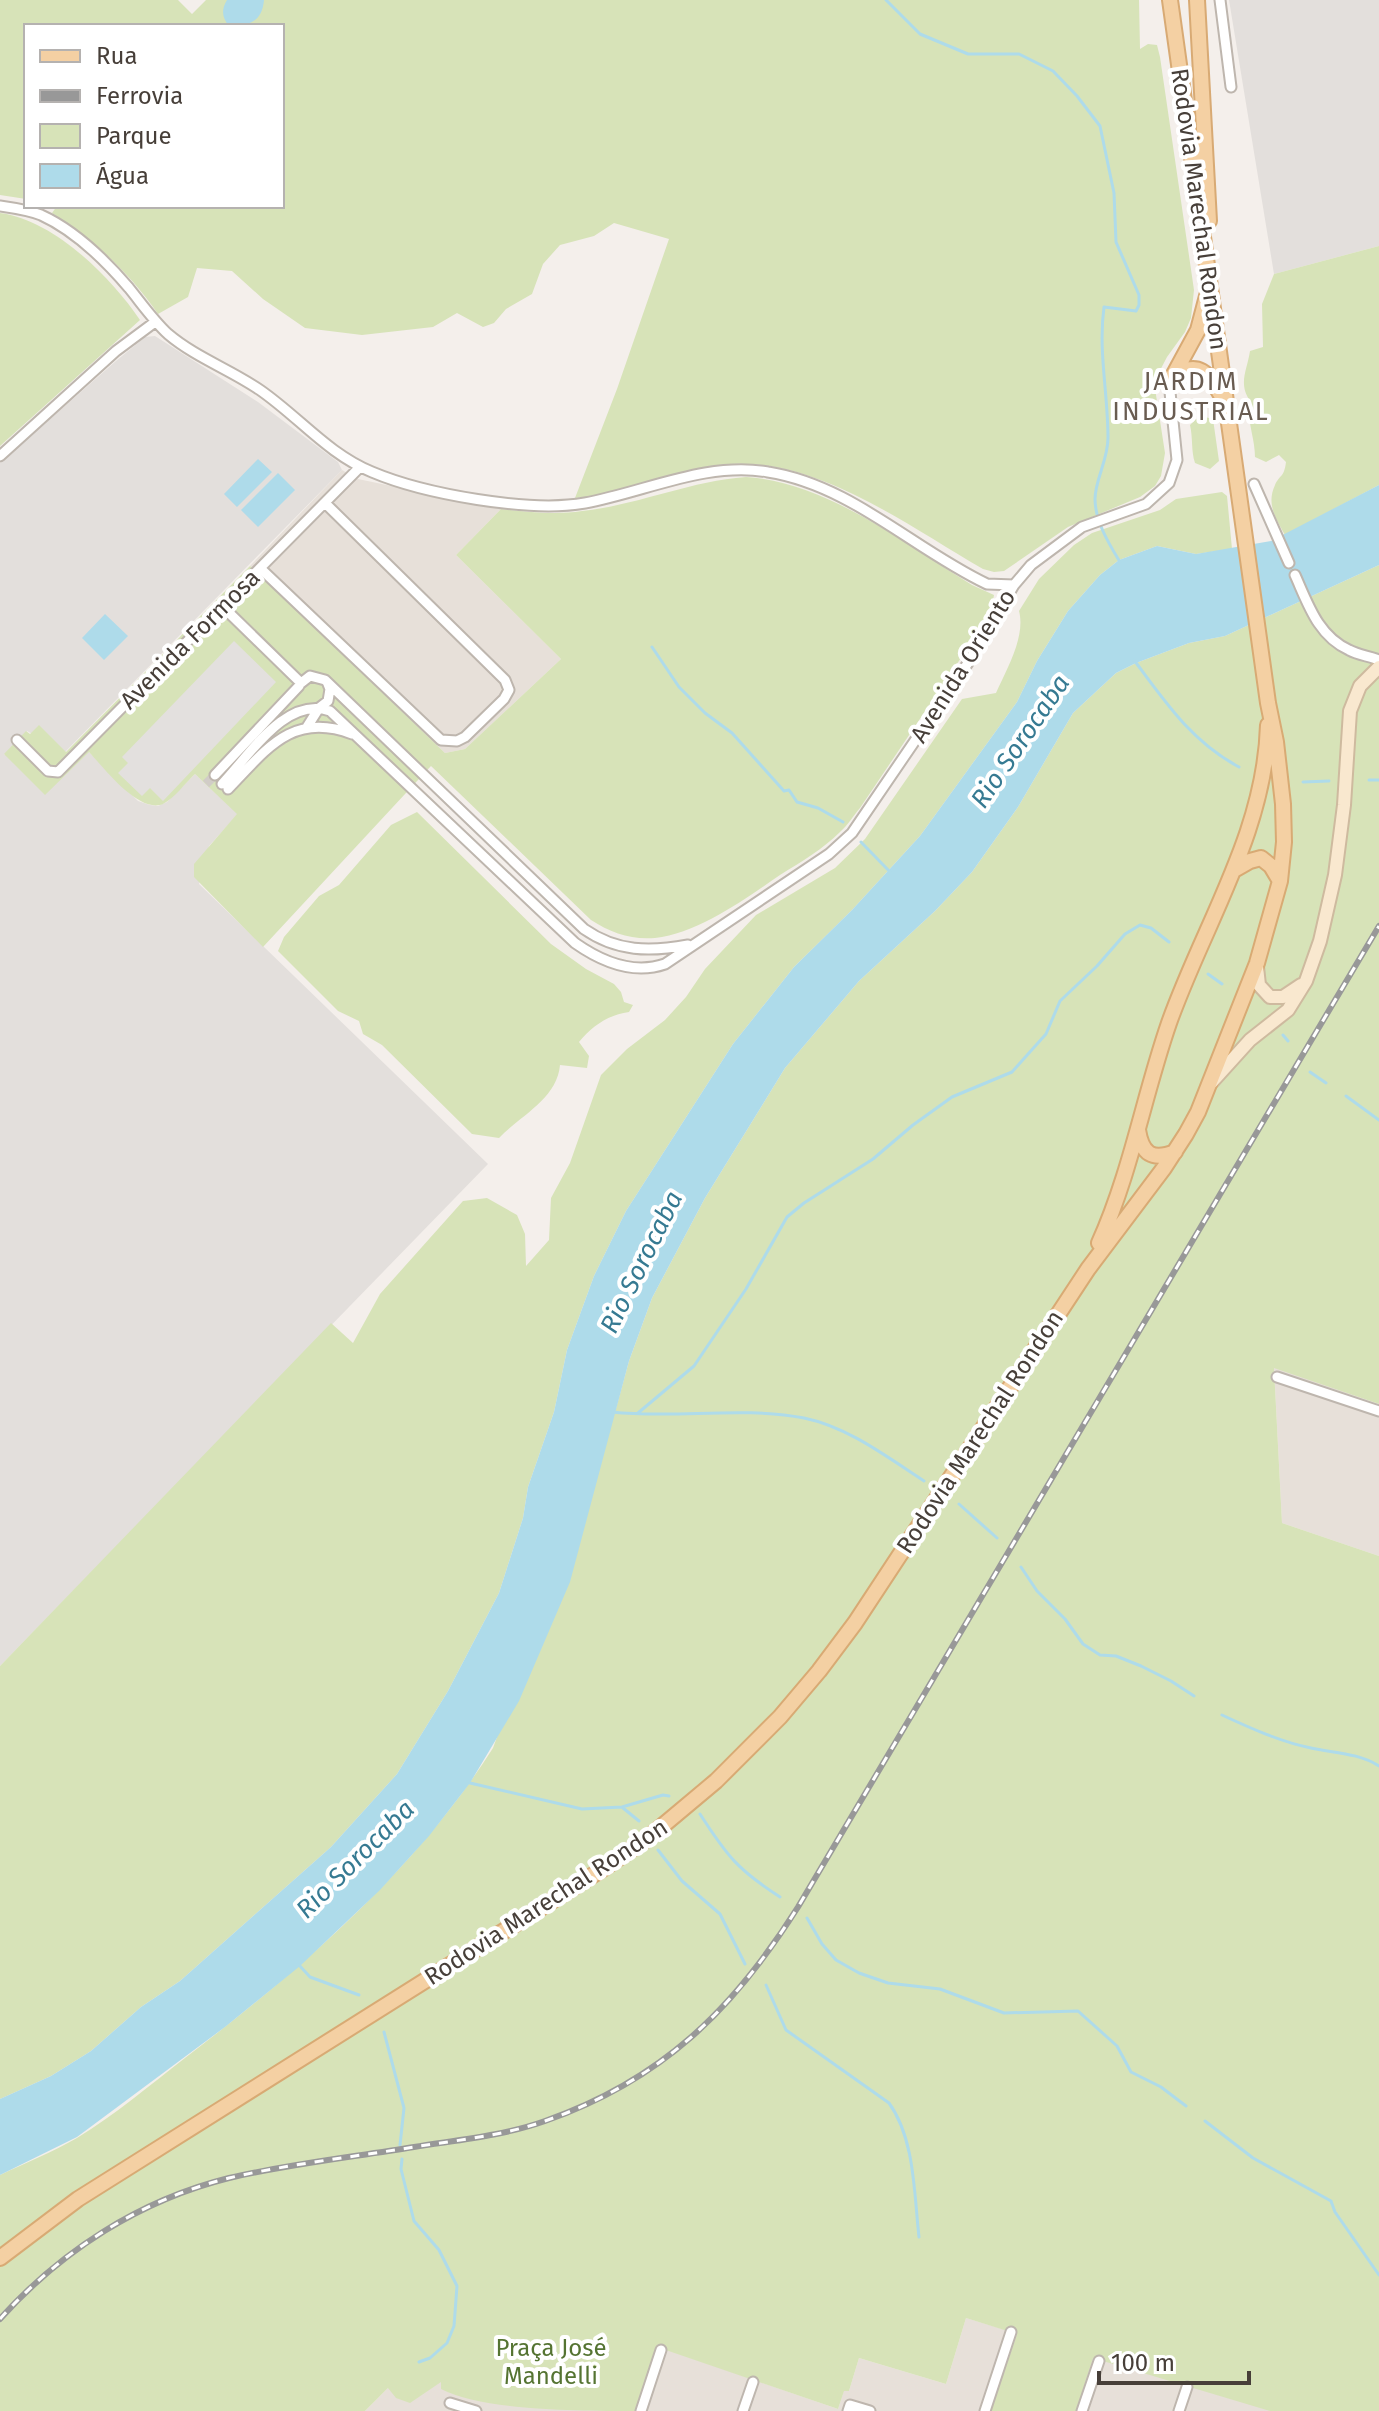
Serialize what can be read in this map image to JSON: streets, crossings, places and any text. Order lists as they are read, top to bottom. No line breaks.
{"streets":{"main road":["Rodovia Marechal Rondon"],"street":["Avenida Formosa","Avenida Oriento"]},"districts":["JARDIM INDUSTRIAL"],"water":["Rio Sorocaba"],"parks":["Praça José Mandelli"],"legend":["Rua","Ferrovia","Parque","Água"],"scale_bar":"100 m"}
